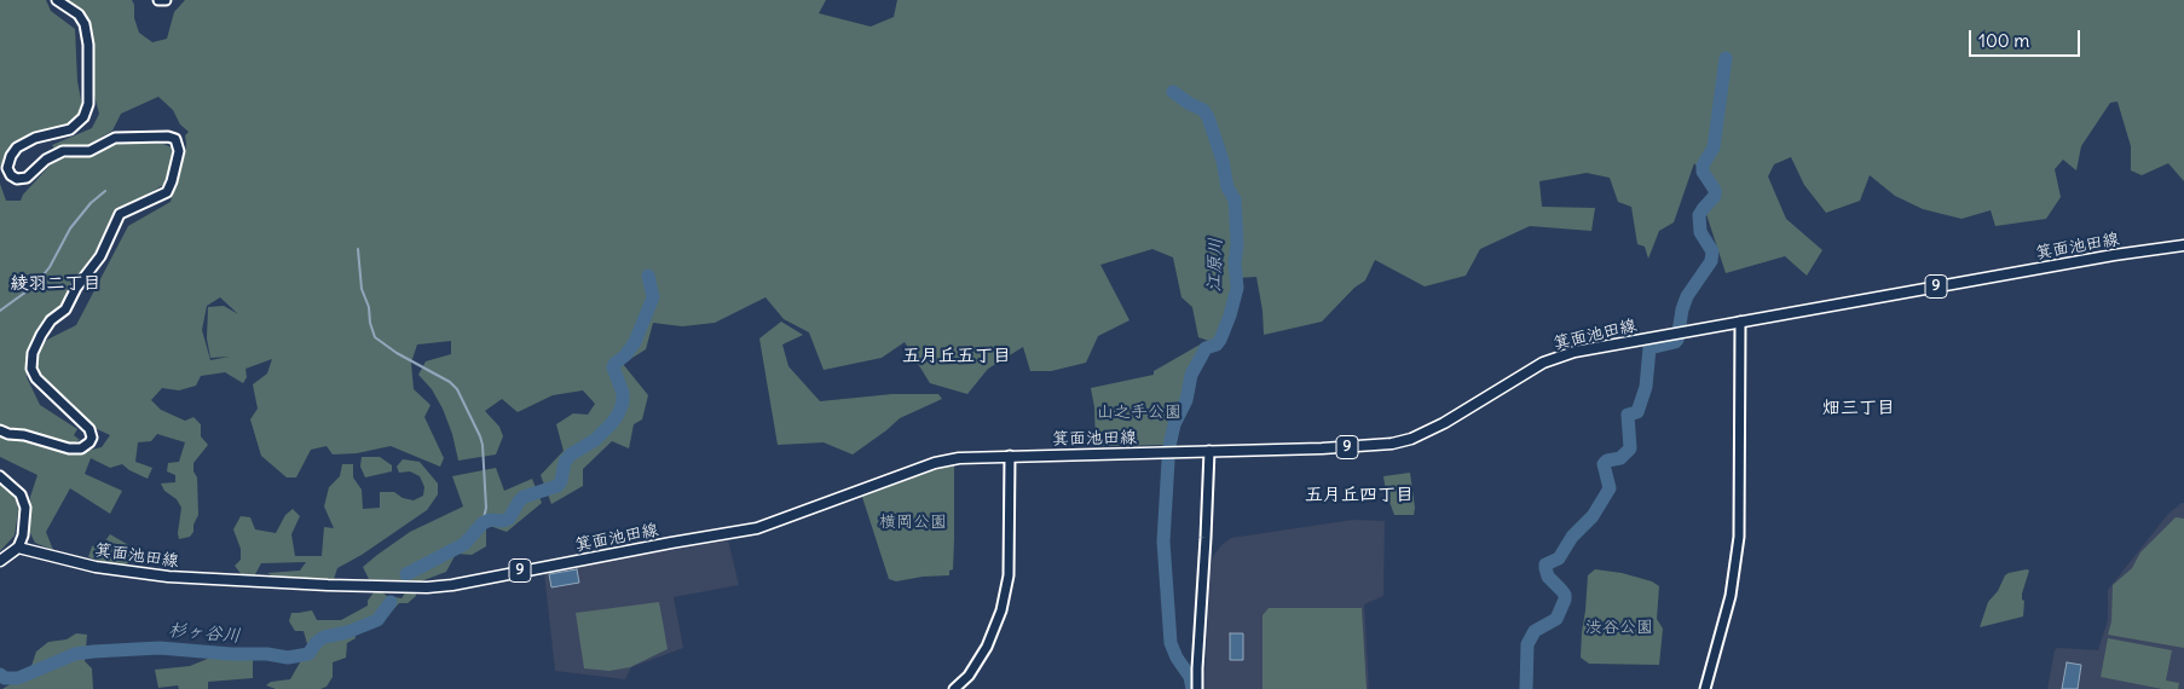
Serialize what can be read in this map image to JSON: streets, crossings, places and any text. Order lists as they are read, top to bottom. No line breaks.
{"streets":{"main road":["箕面池田線","9"]},"districts":["綾羽二丁目","五月丘五丁目","畑三丁目","五月丘四丁目"],"water":["江原川","杉ヶ谷川"],"parks":["山之手公園","横岡公園","渋谷公園"],"scale_bar":"100 m"}
